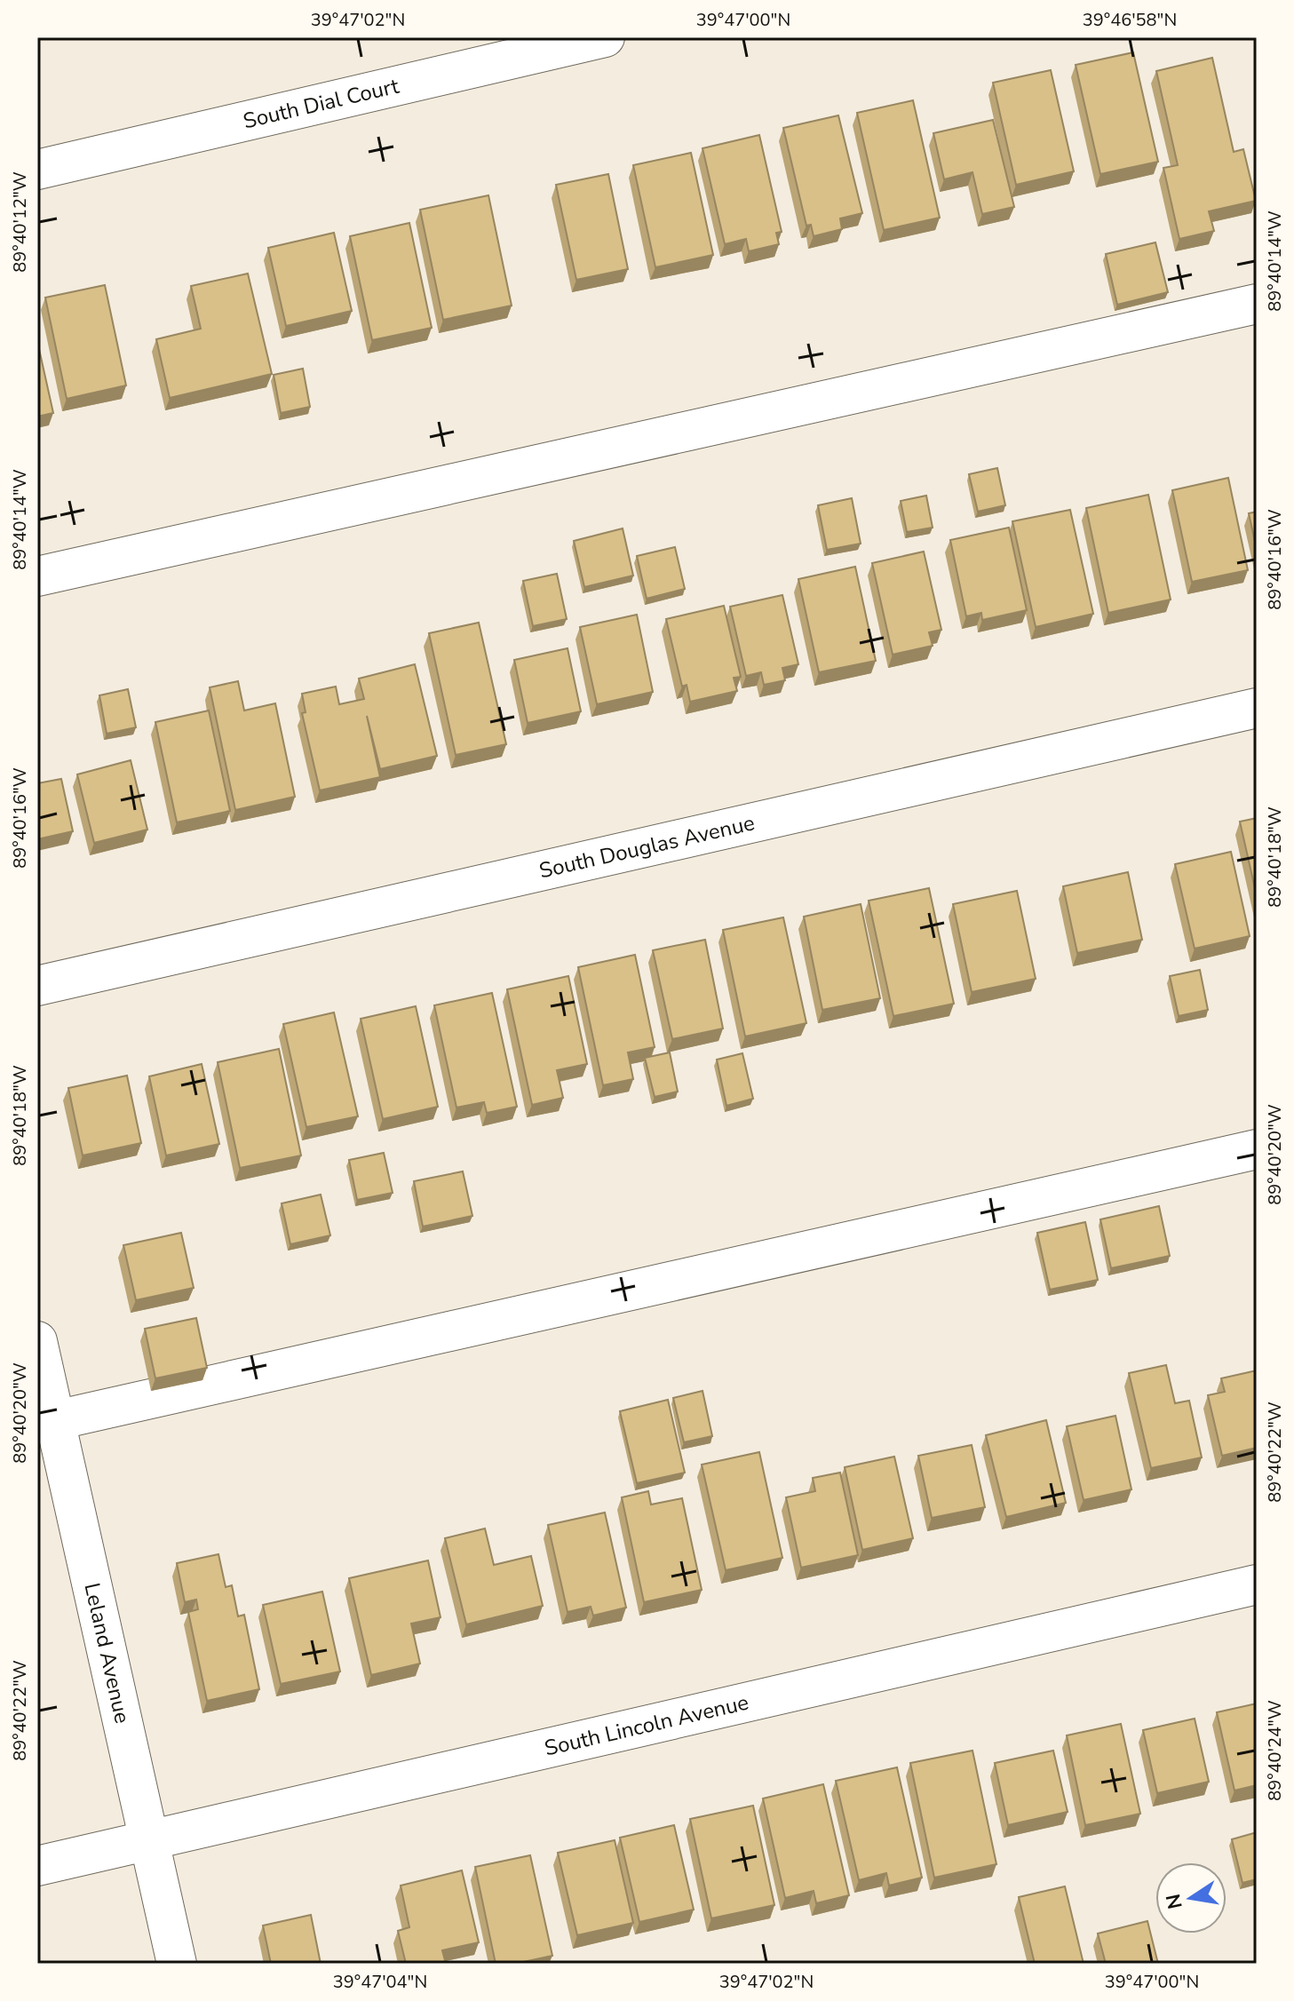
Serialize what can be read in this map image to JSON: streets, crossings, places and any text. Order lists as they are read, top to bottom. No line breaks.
{"streets":{"street":["South Dial Court","South Douglas Avenue","Leland Avenue","South Lincoln Avenue"]},"crossings":[["Leland Avenue","South Lincoln Avenue"]],"north":"left","coordinates":["39°47'02\"N","39°47'00\"N","39°46'58\"N","89°40'12\"W","89°40'14\"W","89°40'16\"W","89°40'18\"W","89°40'20\"W","89°40'22\"W","89°40'24\"W","39°47'04\"N"]}
